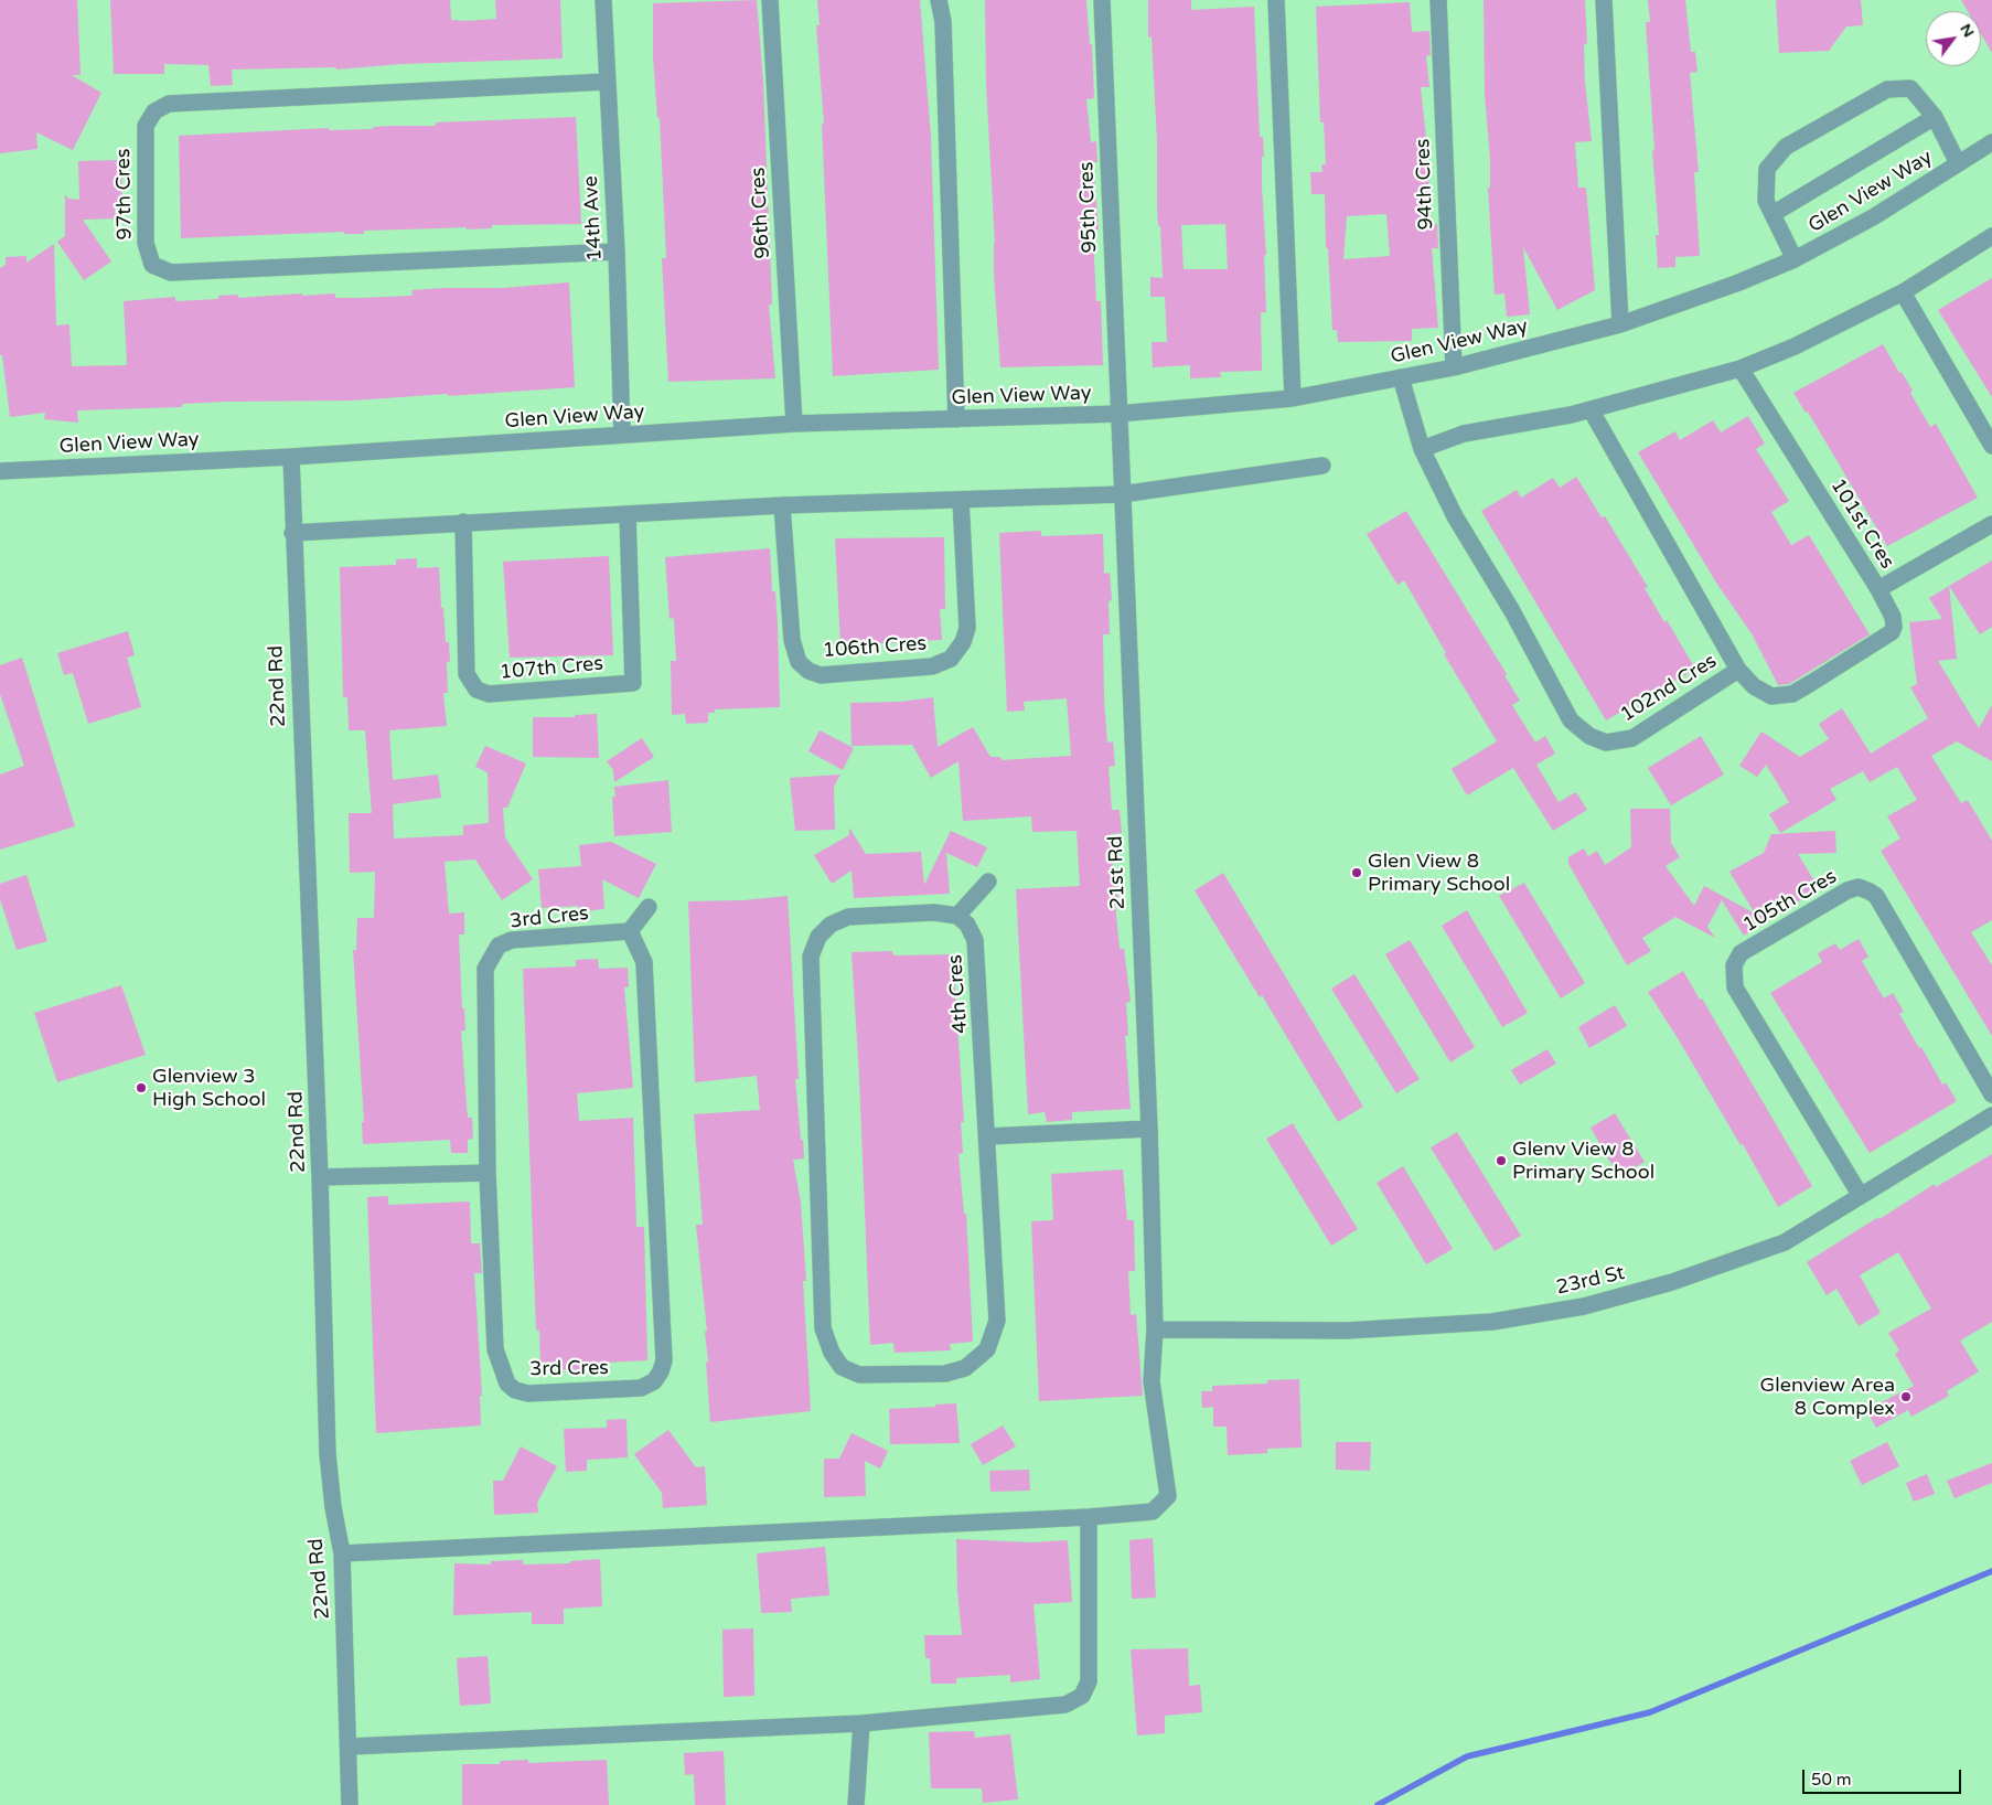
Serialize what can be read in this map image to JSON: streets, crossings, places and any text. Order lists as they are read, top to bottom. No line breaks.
{"streets":{"street":["94th Cres","Glen View Way","97th Cres","95th Cres","96th Cres","14th Ave","101st Cres","106th Cres","107th Cres","22nd Rd","102nd Cres","21st Rd","105th Cres","3rd Cres","4th Cres","23rd St"]},"crossings":[["94th Cres","Glen View Way"],["Glen View Way","95th Cres"],["Glen View Way","96th Cres"],["Glen View Way","14th Ave"],["Glen View Way","22nd Rd"],["Glen View Way","102nd Cres"],["Glen View Way","21st Rd"],["97th Cres","14th Ave"],["95th Cres","21st Rd"],["21st Rd","23rd St"],["105th Cres","23rd St"]],"places":["Glen View 8 Primary School","Glenview 3 High School","Glenv View 8 Primary School","Glenview Area 8 Complex"],"scale_bar":"50 m","north":"top right"}
